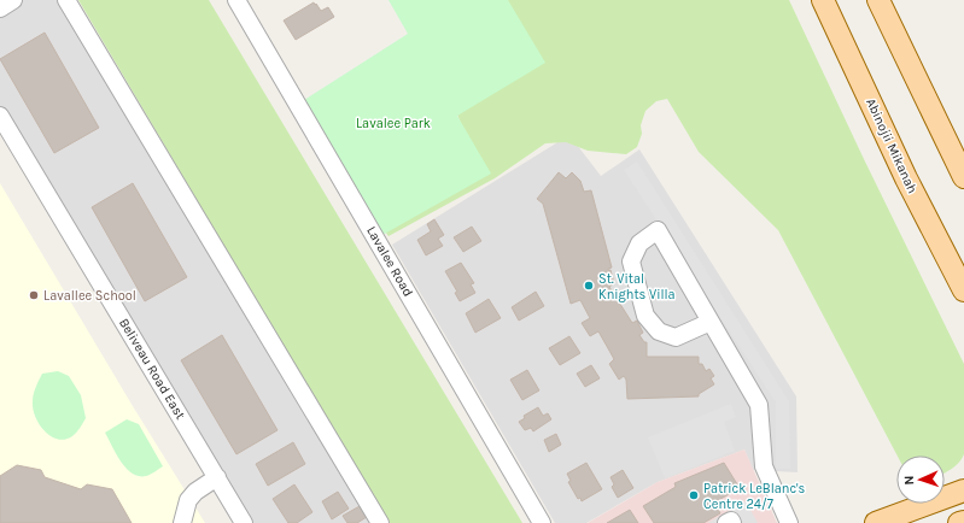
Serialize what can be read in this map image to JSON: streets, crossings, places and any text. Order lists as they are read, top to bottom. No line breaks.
{"streets":{"main road":["Abinojii Mikanah"],"street":["Lavalee Road","Beliveau Road East"]},"parks":["Lavalee Park"],"places":["St. Vital Knights Villa","Lavallee School","Patrick LeBlanc's Centre 24/7"],"north":"left"}
